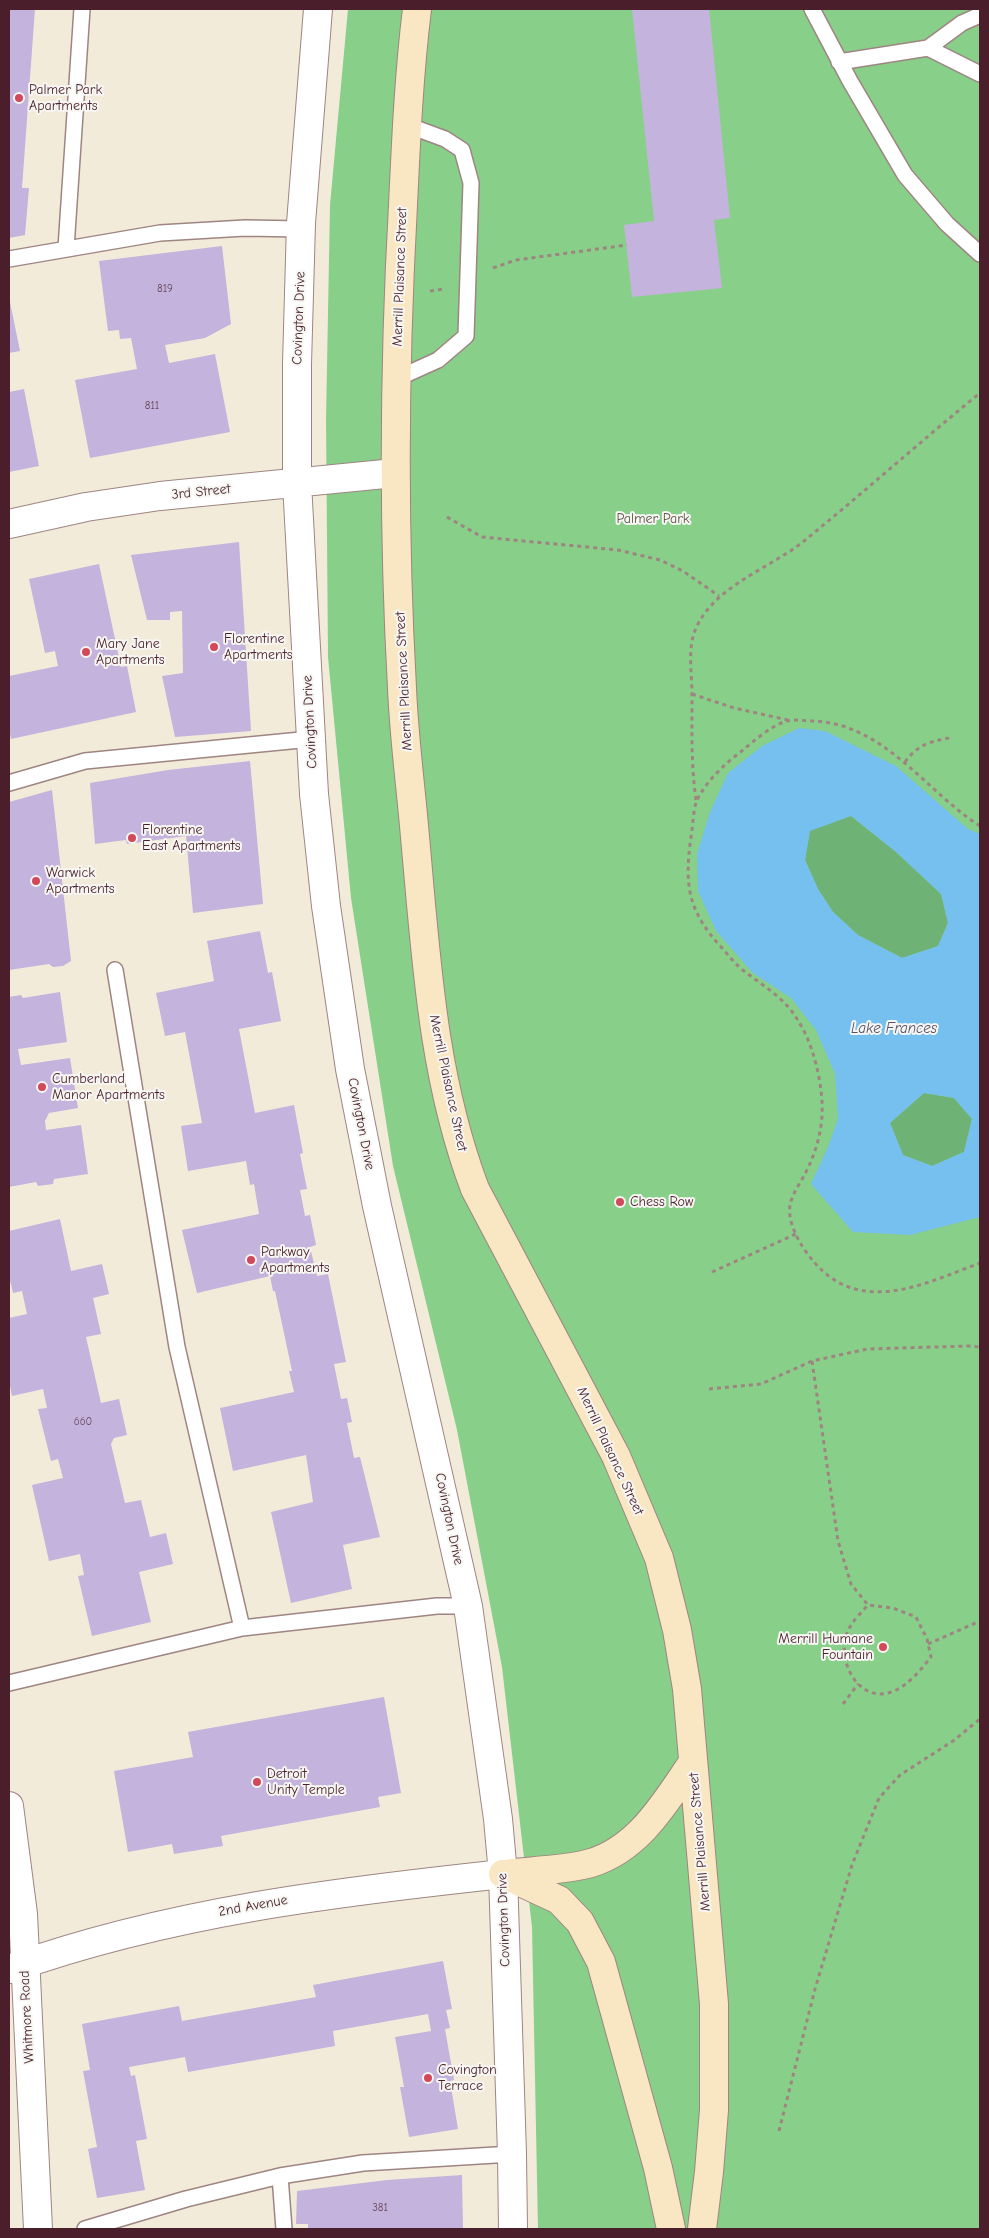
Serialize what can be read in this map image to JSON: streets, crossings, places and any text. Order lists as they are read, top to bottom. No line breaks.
{"streets":{"street":["Merrill Plaisance Street","Covington Drive","3rd Street","2nd Avenue","Whitmore Road"]},"crossings":[["Merrill Plaisance Street","3rd Street"],["Covington Drive","3rd Street"],["Covington Drive","2nd Avenue"],["2nd Avenue","Whitmore Road"]],"water":["Lake Frances"],"parks":["Palmer Park"],"places":["Palmer Park Apartments","Florentine Apartments","Mary Jane Apartments","Florentine East Apartments","Warwick Apartments","Cumberland Manor Apartments","Chess Row","Parkway Apartments","Merrill Humane Fountain","Detroit Unity Temple","Covington Terrace"],"house_numbers":["819","811","660","381"]}
